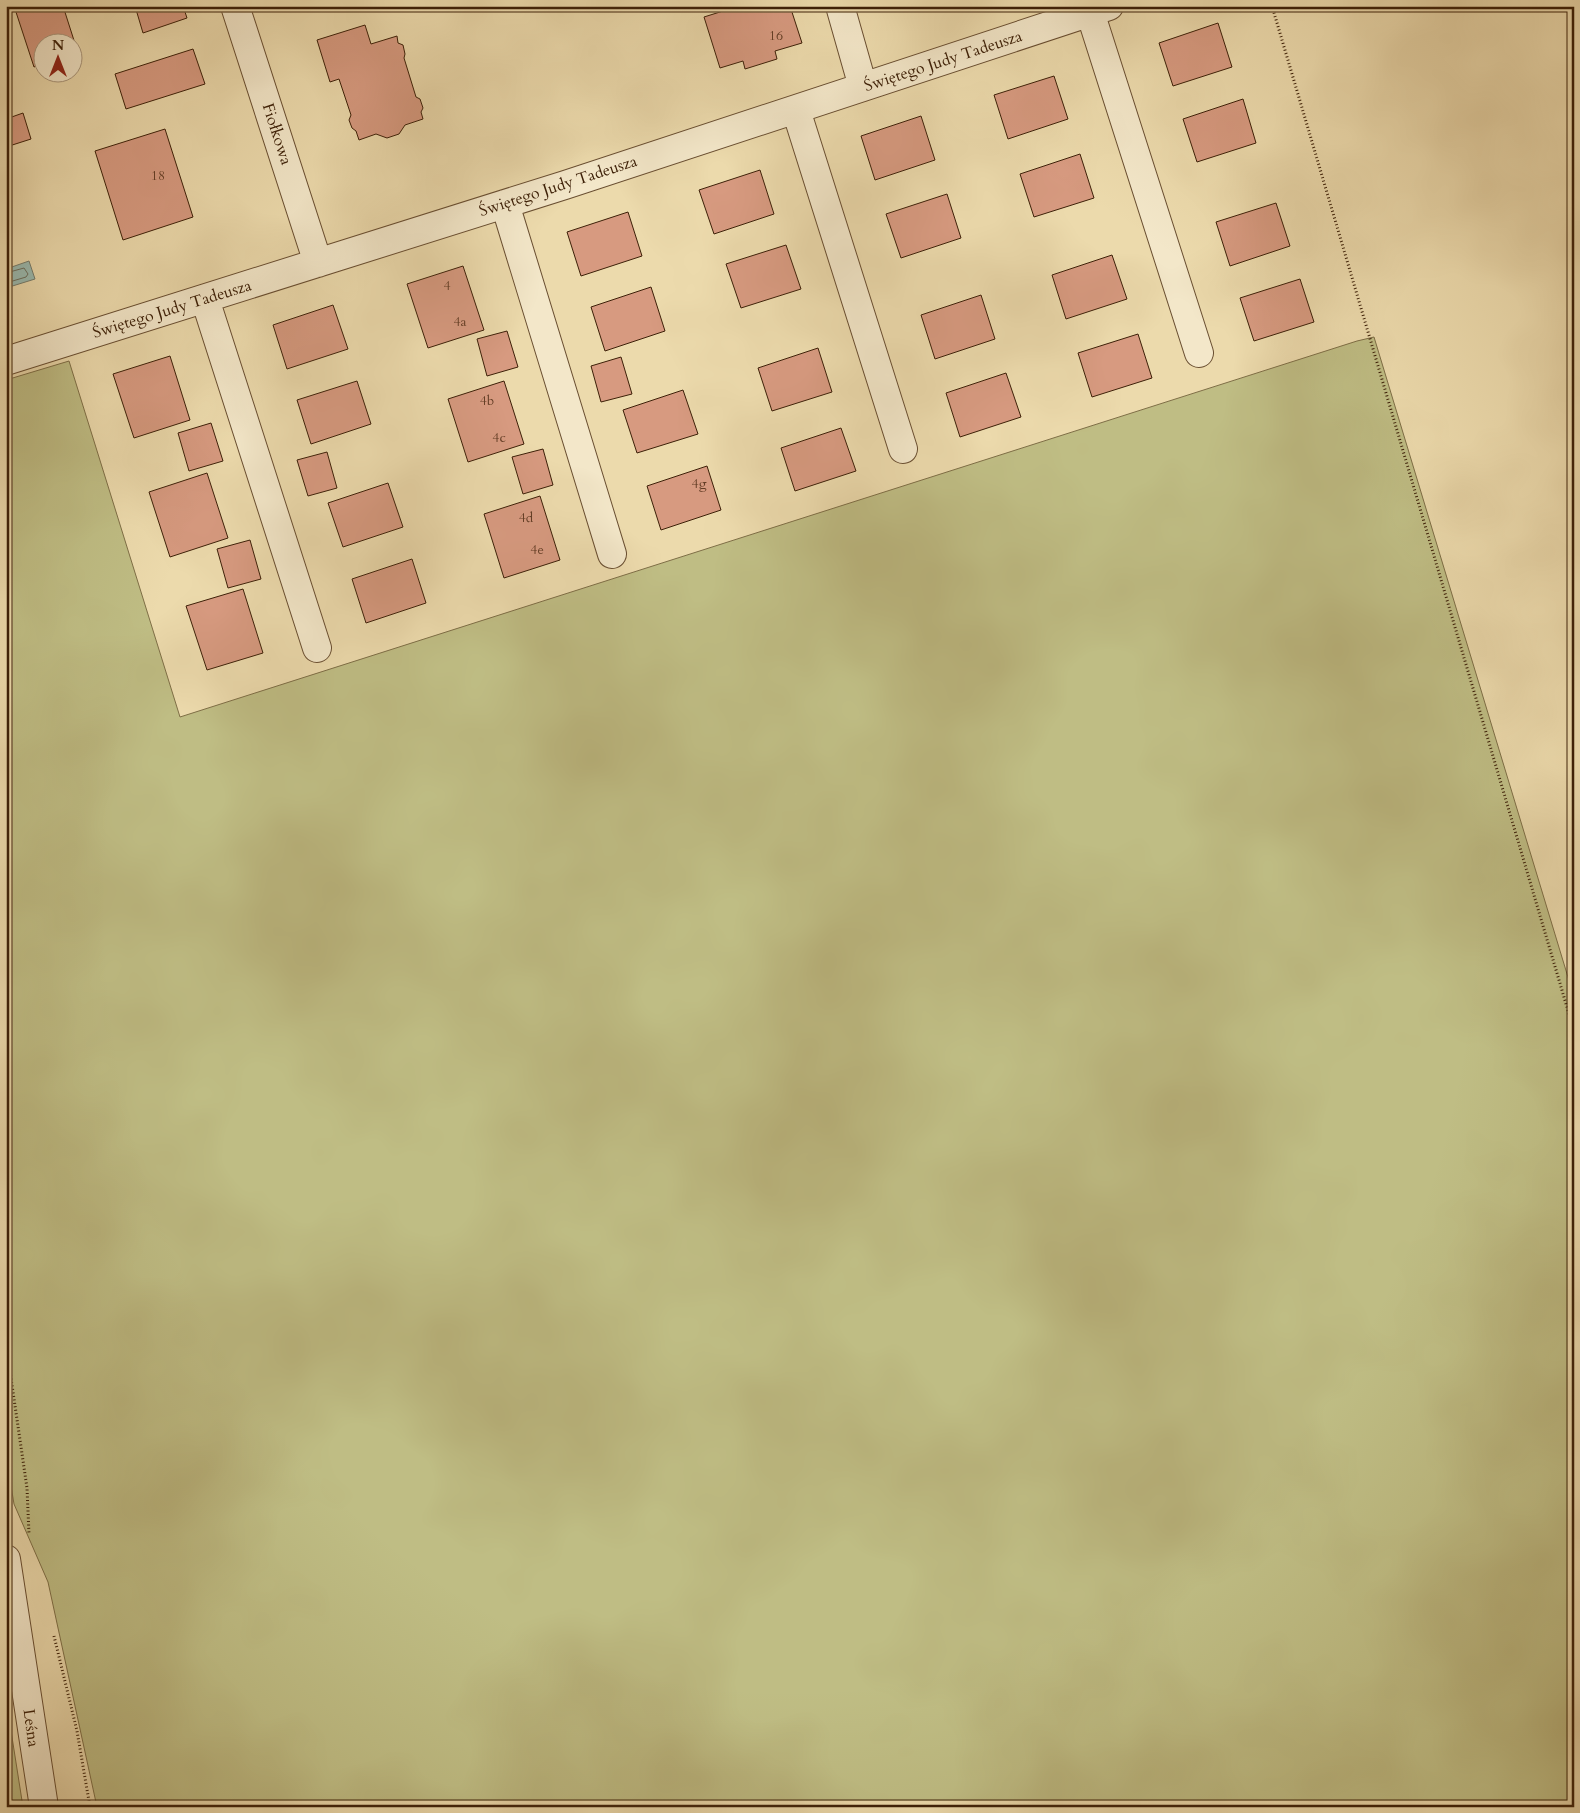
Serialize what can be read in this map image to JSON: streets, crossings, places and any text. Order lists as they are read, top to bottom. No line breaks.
{"streets":{"street":["Świętego Judy Tadeusza","Fiołkowa","Leśna"]},"crossings":[["Świętego Judy Tadeusza","Fiołkowa"]],"house_numbers":["16","18","4","4a","4b","4c","4g","4d","4e"],"north":"top"}
